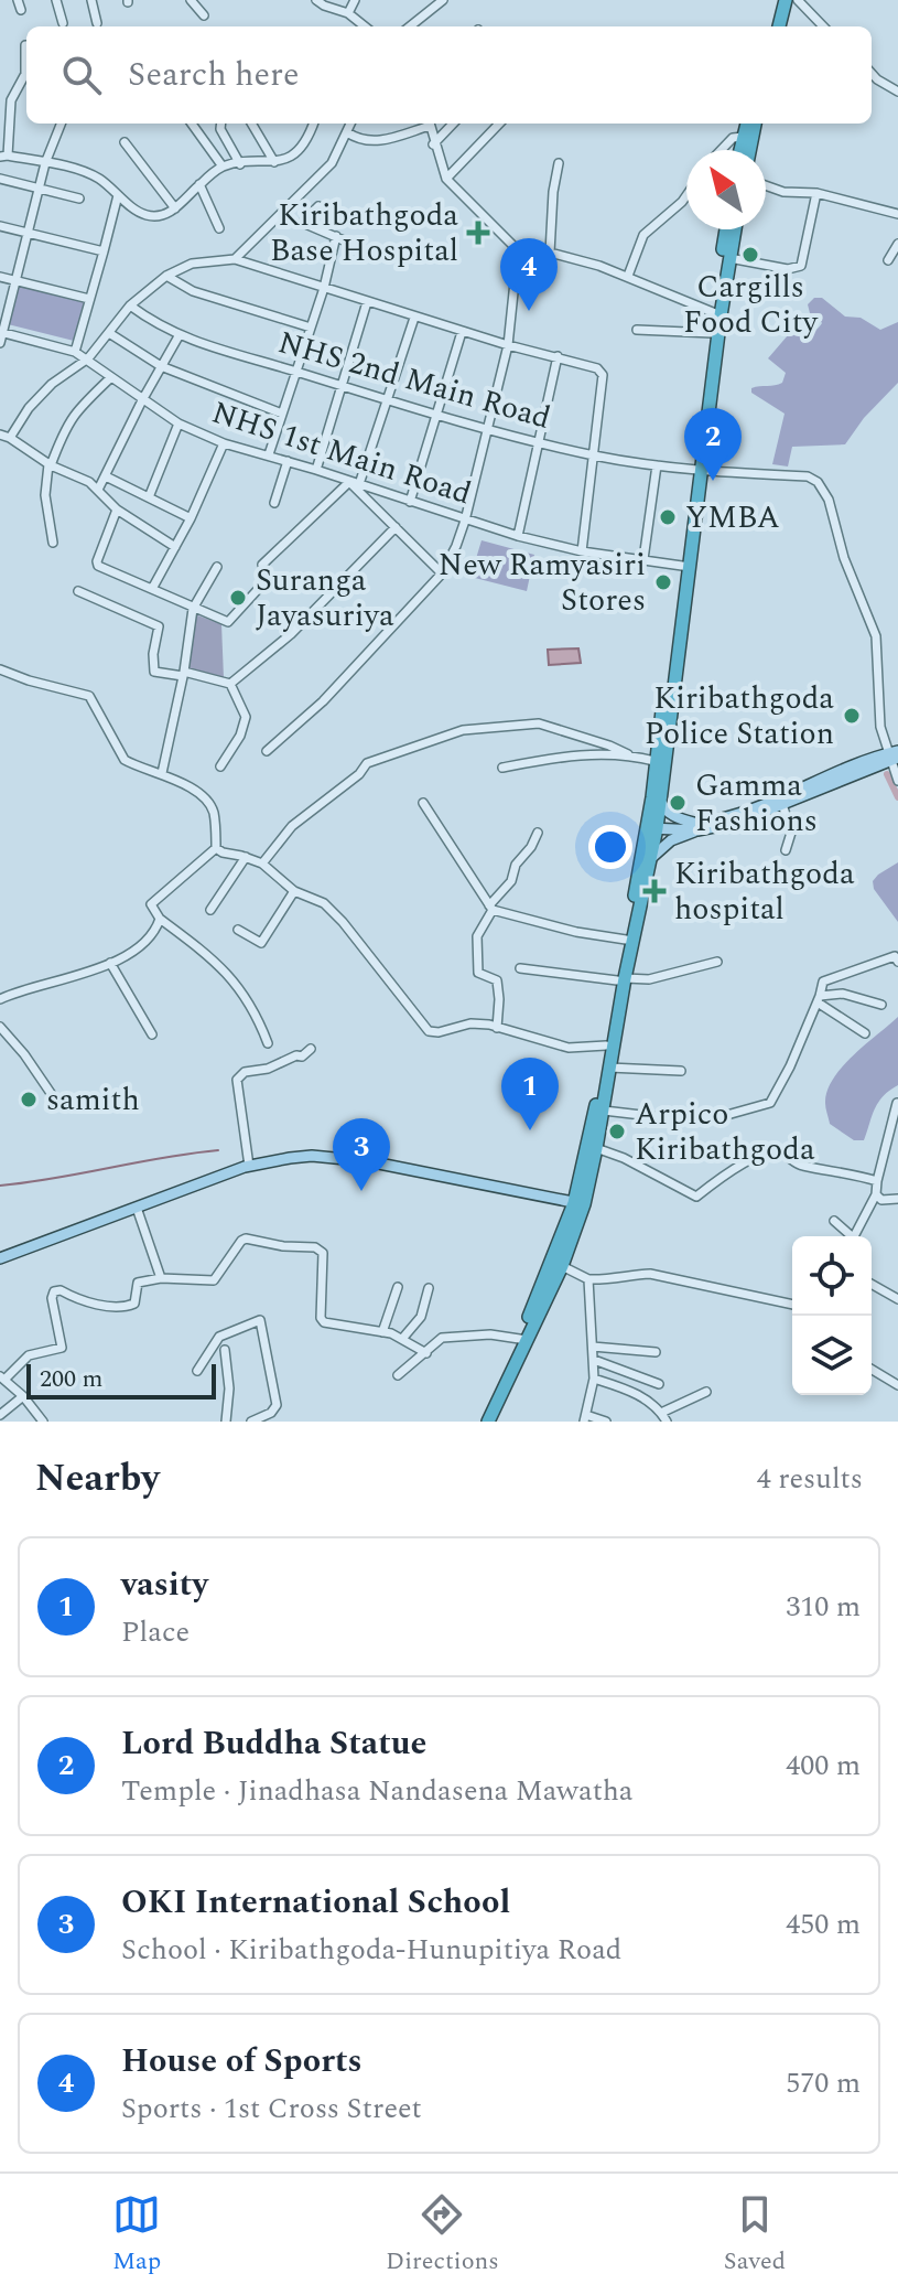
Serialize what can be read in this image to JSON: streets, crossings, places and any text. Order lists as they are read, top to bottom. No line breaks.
{"streets":{"street":["NHS 2nd Main Road","NHS 1st Main Road"]},"places":{"health":["Kiribathgoda Base Hospital","Kiribathgoda hospital"],"other":["Cargills Food City","YMBA","New Ramyasiri Stores","Suranga Jayasuriya","Kiribathgoda Police Station","Gamma Fashions","samith","Arpico Kiribathgoda"]},"scale_bar":"200 m","north":"top left","page":{"search":"Search here","pins":["4","2","1","3"],"scale":"200 m","heading":["Nearby","4 results"],"list":[{"mark":"1","name":"vasity","note":"Place","value":"310 m"},{"mark":"2","name":"Lord Buddha Statue","note":"Temple · Jinadhasa Nandasena Mawatha","value":"400 m"},{"mark":"3","name":"OKI International School","note":"School · Kiribathgoda-Hunupitiya Road","value":"450 m"},{"mark":"4","name":"House of Sports","note":"Sports · 1st Cross Street","value":"570 m"}],"nav":["Map","Directions","Saved"]}}
